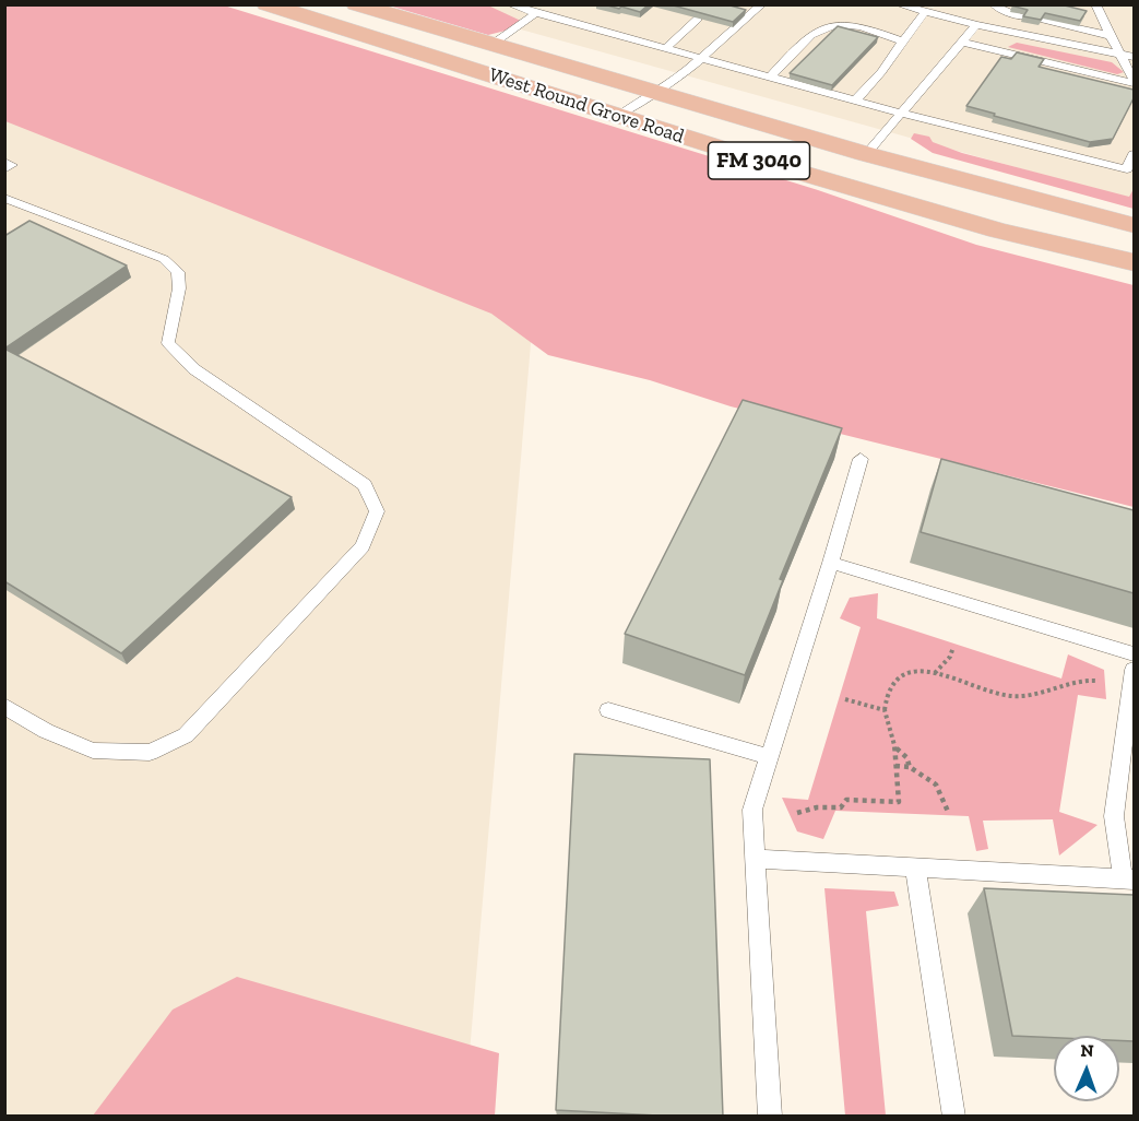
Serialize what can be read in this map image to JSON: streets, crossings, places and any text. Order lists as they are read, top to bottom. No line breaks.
{"streets":{"main road":["West Round Grove Road","FM 3040"]},"north":"top"}
